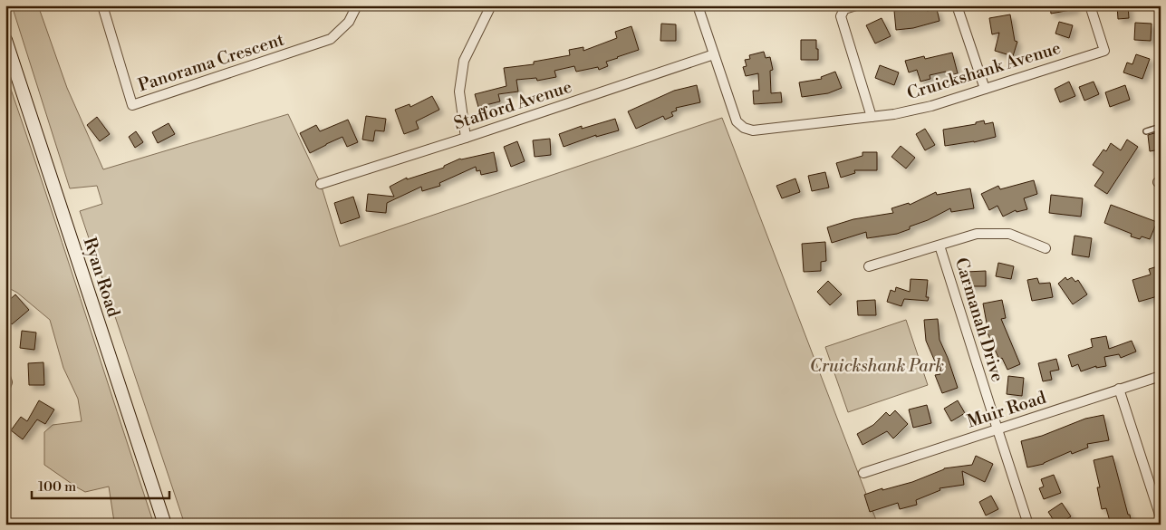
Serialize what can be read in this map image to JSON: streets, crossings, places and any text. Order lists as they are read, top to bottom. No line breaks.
{"streets":{"main road":["Ryan Road"],"street":["Panorama Crescent","Cruickshank Avenue","Stafford Avenue","Carmanah Drive","Muir Road"]},"crossings":[["Cruickshank Avenue","Stafford Avenue"],["Carmanah Drive","Muir Road"]],"parks":["Cruickshank Park"],"scale_bar":"100 m"}
